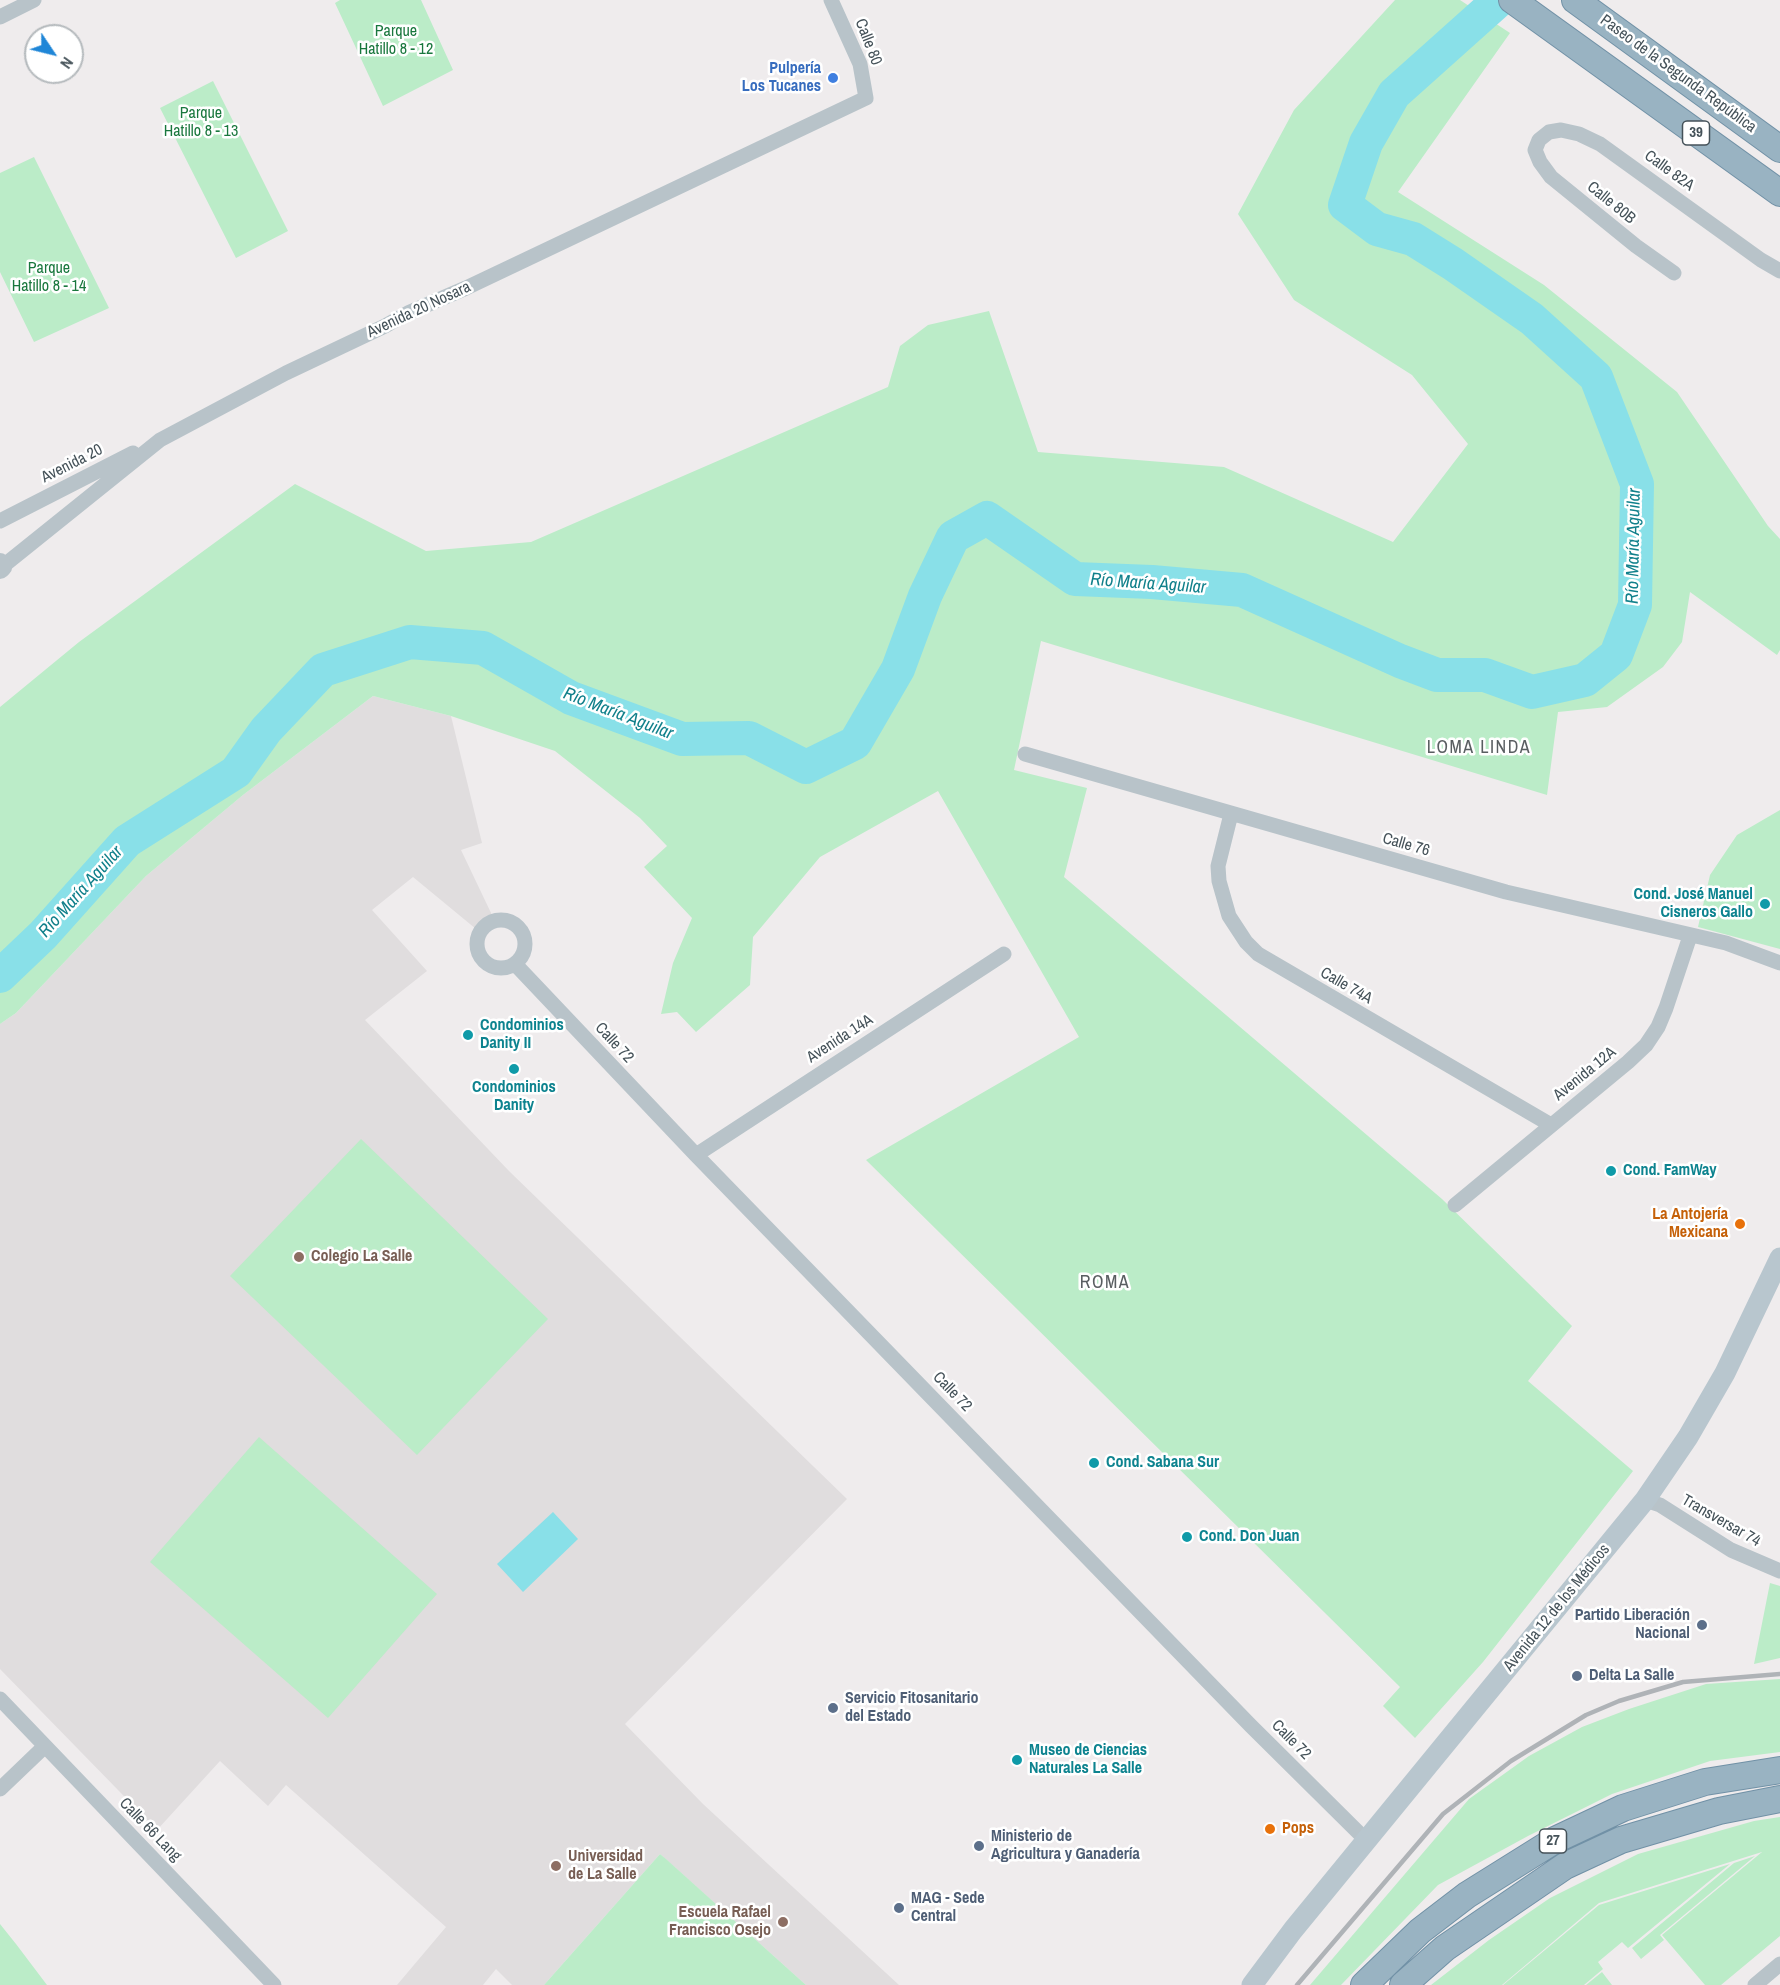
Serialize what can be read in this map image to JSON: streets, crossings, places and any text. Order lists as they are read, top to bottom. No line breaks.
{"streets":{"highway":["Paseo de la Segunda República","39","27"],"main road":["Avenida 12 de los Médicos"],"street":["Calle 80","Calle 82A","Calle 80B","Avenida 20 Nosara","Avenida 20","Calle 76","Calle 74A","Avenida 14A","Calle 72","Avenida 12A","Transversar 74","Calle 66 Lang"]},"crossings":[["Calle 80","Avenida 20 Nosara"],["Calle 82A","Calle 80B"],["Avenida 20 Nosara","Avenida 20"],["Calle 76","Calle 74A"],["Calle 76","Avenida 12A"],["Calle 74A","Avenida 12A"],["Avenida 14A","Calle 72"],["Calle 72","Avenida 12 de los Médicos"],["Transversar 74","Avenida 12 de los Médicos"]],"districts":["LOMA LINDA","ROMA"],"water":["Río María Aguilar"],"parks":["Parque Hatillo 8 - 12","Parque Hatillo 8 - 13","Parque Hatillo 8 - 14"],"places":["Pulpería Los Tucanes","Cond. José Manuel Cisneros Gallo","Condominios Danity II","Condominios Danity","Cond. FamWay","La Antojería Mexicana","Colegio La Salle","Cond. Sabana Sur","Cond. Don Juan","Partido Liberación Nacional","Delta La Salle","Servicio Fitosanitario del Estado","Museo de Ciencias Naturales La Salle","Pops","Ministerio de Agricultura y Ganadería","Universidad de La Salle","MAG - Sede Central","Escuela Rafael Francisco Osejo"],"north":"bottom right"}
